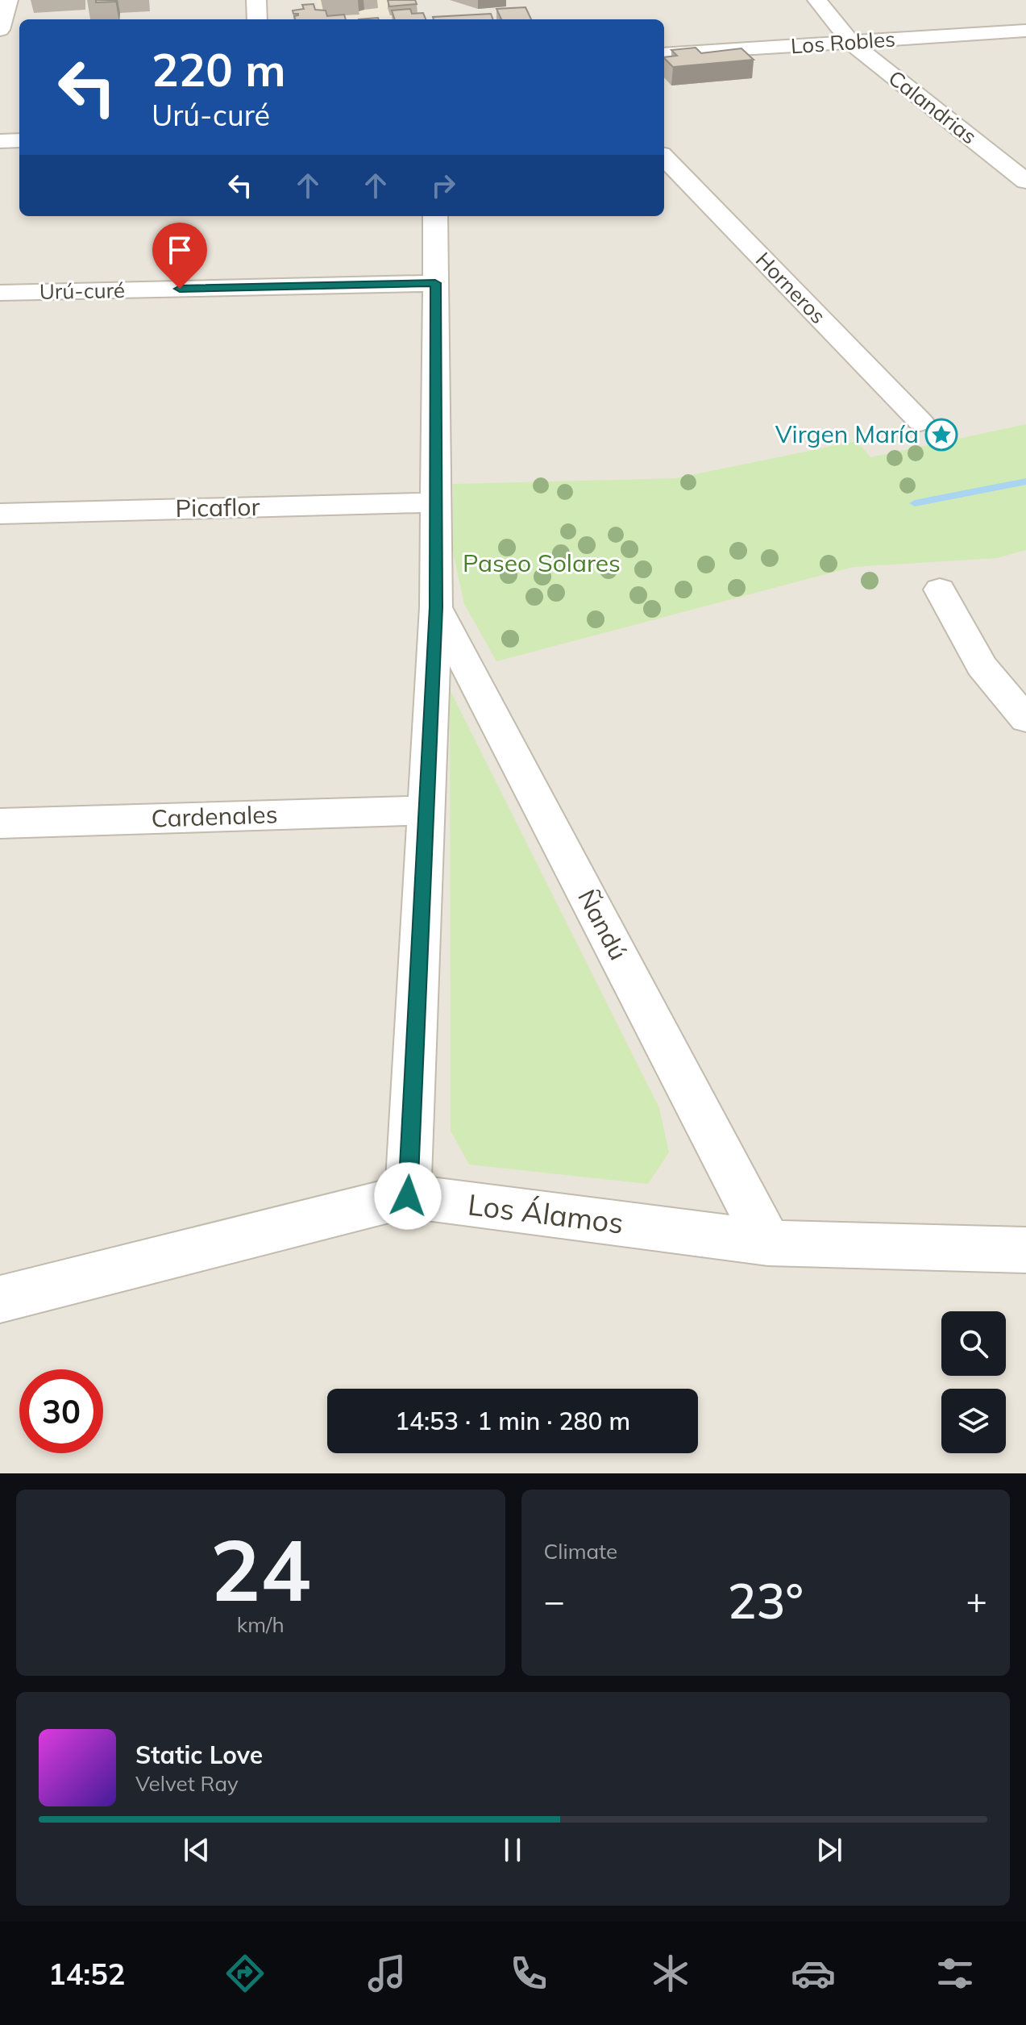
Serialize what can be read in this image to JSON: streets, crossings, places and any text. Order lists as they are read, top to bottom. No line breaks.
{"streets":{"street":["Los Robles","Calandrias","Horneros","Urú-curé","Picaflor","Cardenales","Ñandú","Los Álamos"]},"crossings":[["Los Robles","Calandrias"],["Ñandú","Los Álamos"]],"parks":["Paseo Solares"],"places":{"place":["Virgen María"]},"page":{"turn":["220 m","Urú-curé"],"limit":"30","trip":"14:53 · 1 min · 280 m","tile":[["24","km/h"],"Climate"],"heat":["−","23°","+"],"song":["Static Love","Velvet Ray"],"tabs":"14:52"}}
